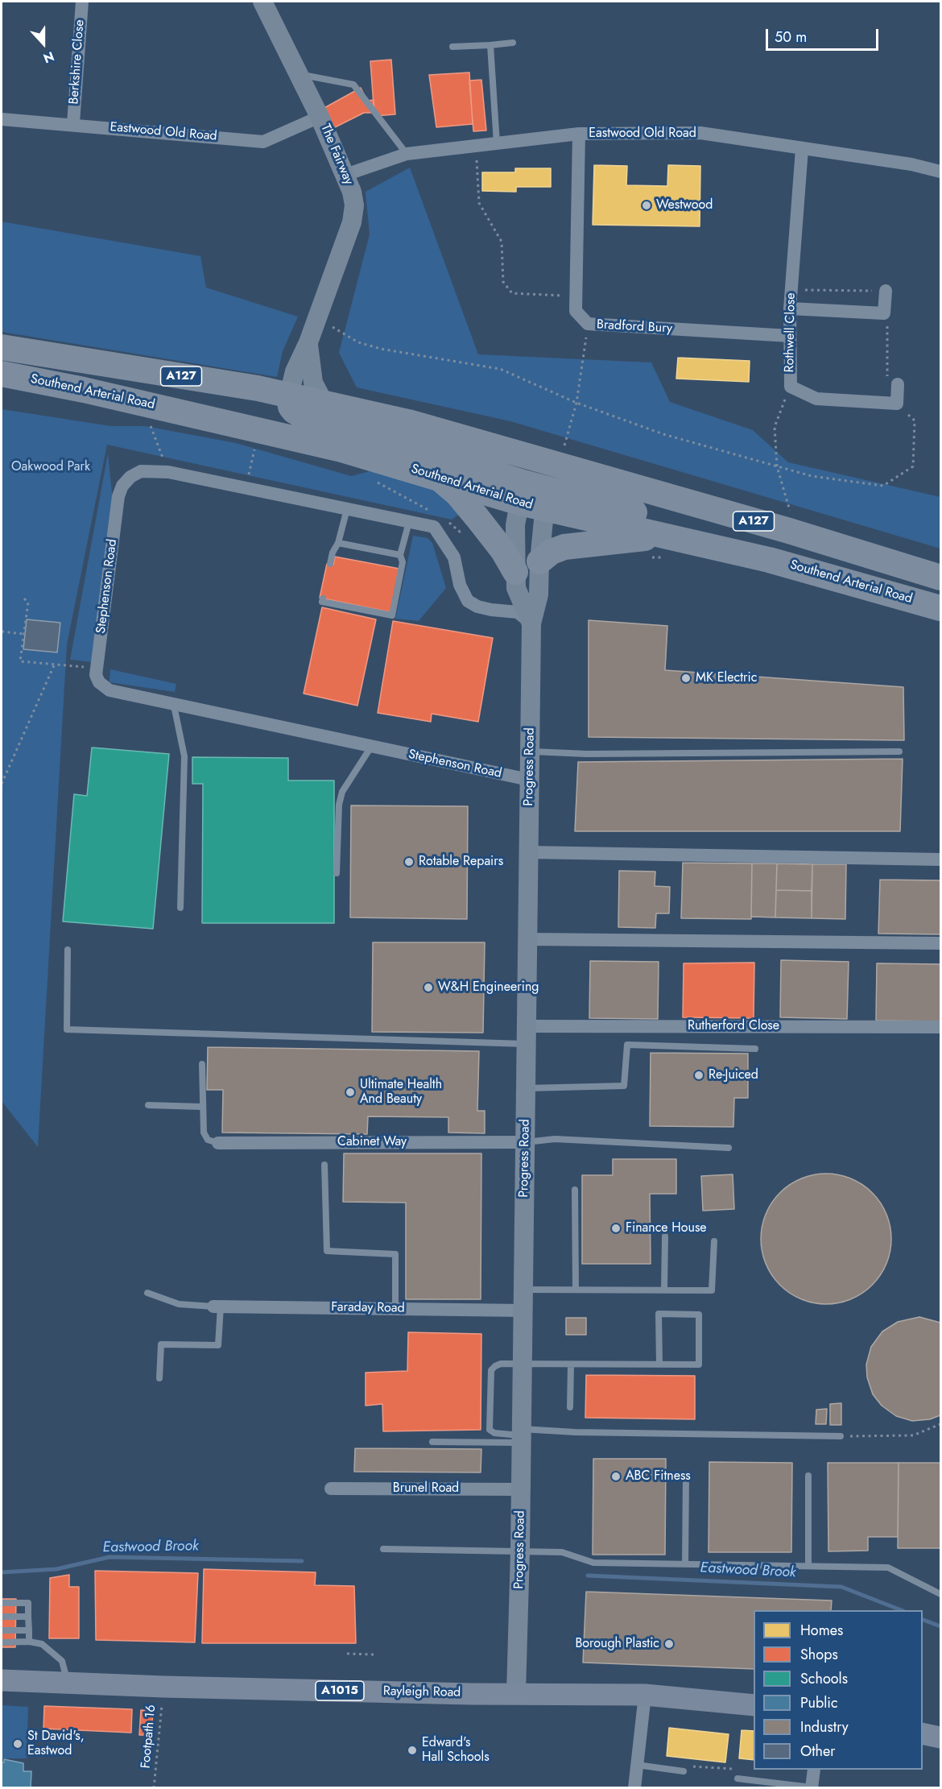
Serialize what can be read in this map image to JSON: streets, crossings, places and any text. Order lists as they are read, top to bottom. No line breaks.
{"streets":{"highway":["A127","Southend Arterial Road"],"main road":["A1015","Rayleigh Road"],"street":["Berkshire Close","Eastwood Old Road","The Fairway","Bradford Bury","Rothwell Close","Stephenson Road","Progress Road","Rutherford Close","Cabinet Way","Faraday Road","Brunel Road"],"path":["Footpath 16"]},"crossings":[["Berkshire Close","Eastwood Old Road"],["Eastwood Old Road","The Fairway"],["Eastwood Old Road","Bradford Bury"],["Eastwood Old Road","Rothwell Close"],["The Fairway","Southend Arterial Road"],["Bradford Bury","Rothwell Close"],["Southend Arterial Road","Progress Road"],["Stephenson Road","Progress Road"],["Progress Road","Rutherford Close"],["Progress Road","Cabinet Way"],["Progress Road","Faraday Road"],["Progress Road","Brunel Road"],["Progress Road","Rayleigh Road"],["Rayleigh Road","Footpath 16"]],"water":["Eastwood Brook"],"parks":["Oakwood Park"],"places":["Westwood","MK Electric","Rotable Repairs","W&H Engineering","Re-Juiced","Ultimate Health And Beauty","Finance House","ABC Fitness","Borough Plastic","St David's, Eastwod","Edward's Hall Schools"],"legend":["Homes","Shops","Schools","Public","Industry","Other"],"scale_bar":"50 m","north":"bottom"}
